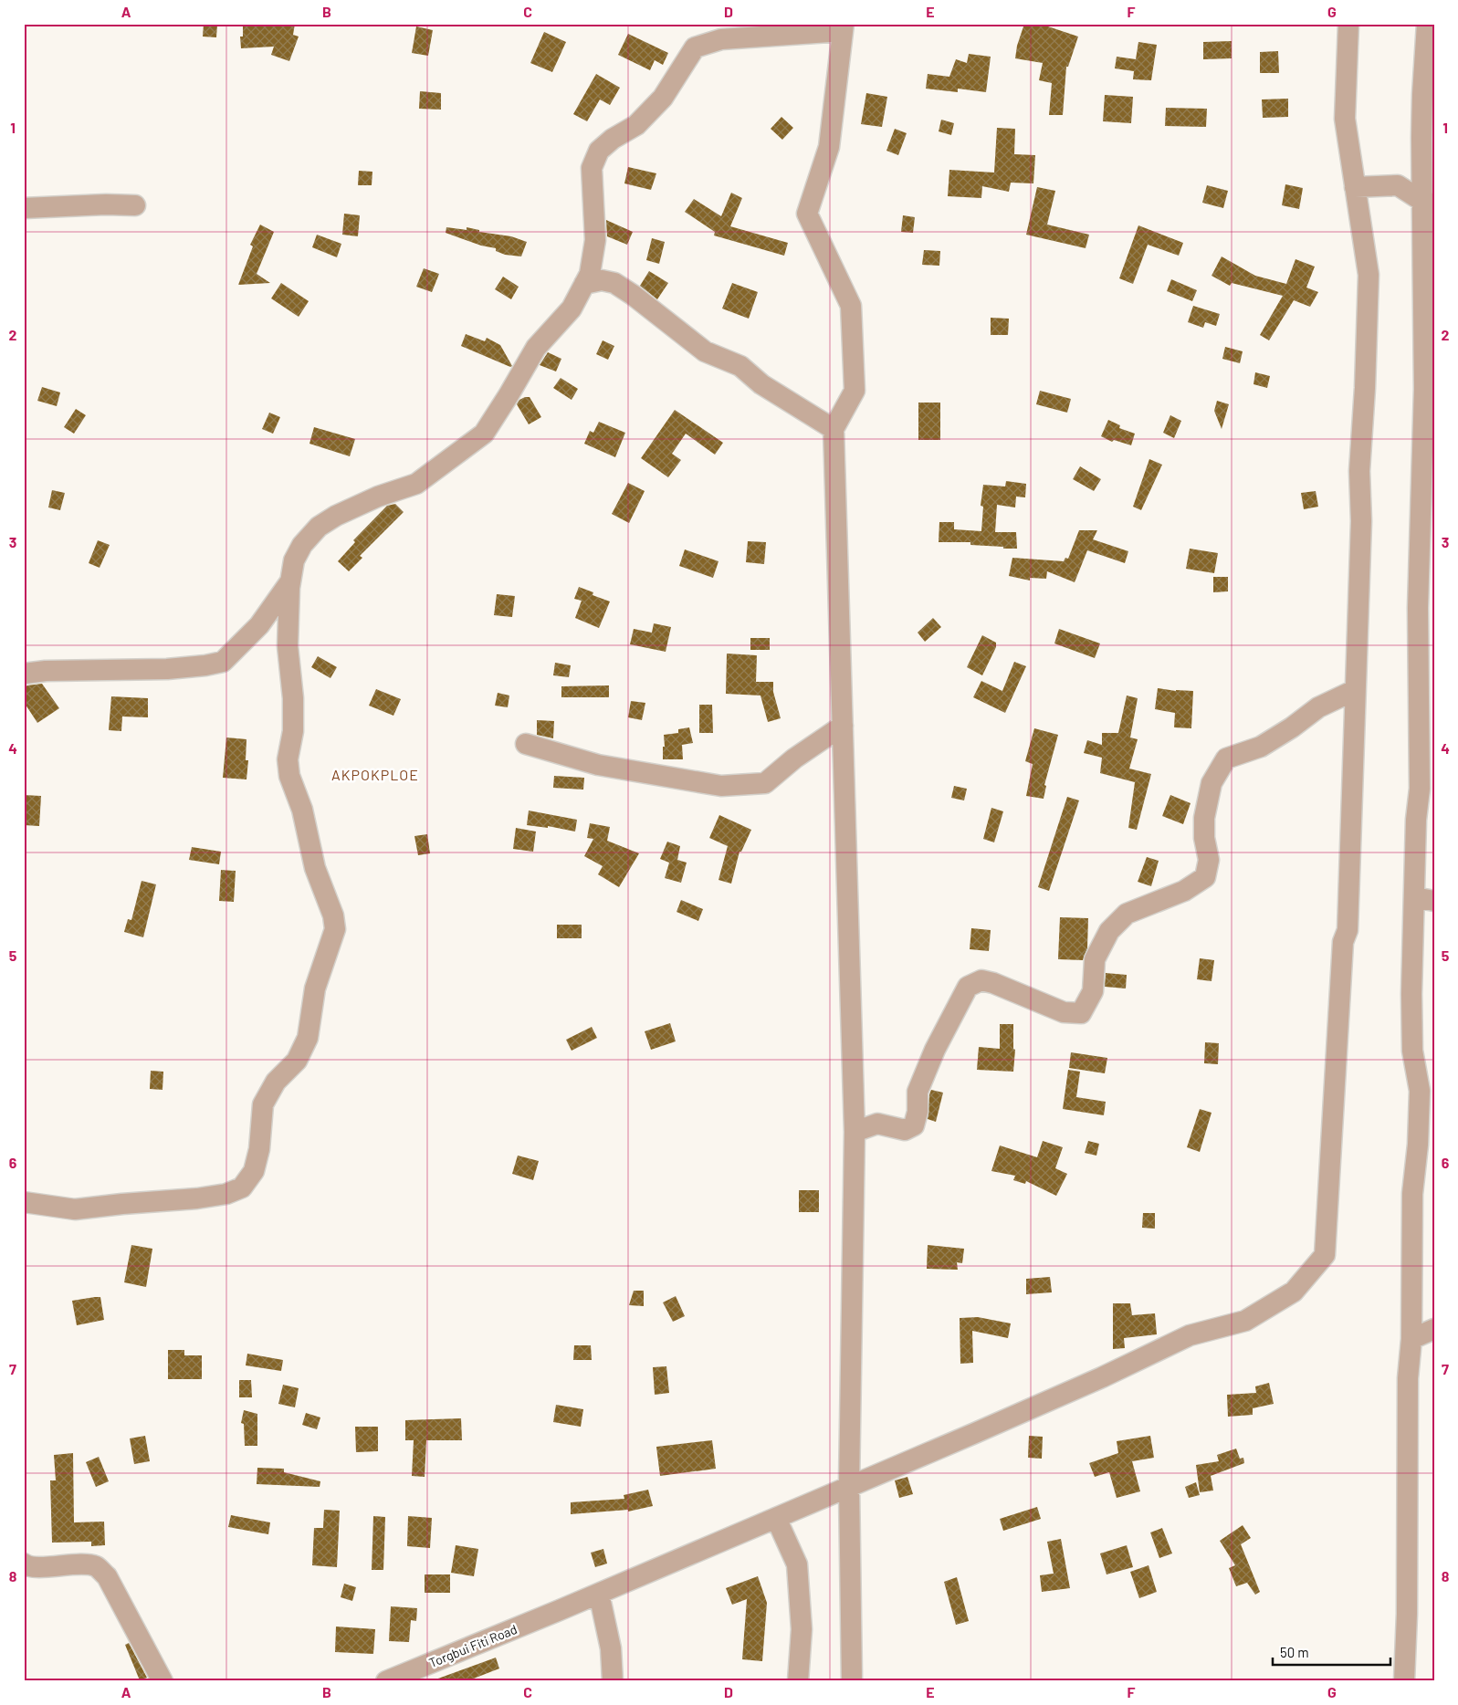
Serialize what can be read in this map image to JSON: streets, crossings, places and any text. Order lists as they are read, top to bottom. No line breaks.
{"streets":{"street":["Torgbui Fiti Road"]},"districts":["AKPOKPLOE"],"scale_bar":"50 m","grid":{"columns":["A","B","C","D","E","F","G"],"rows":["1","2","3","4","5","6","7","8"]}}
